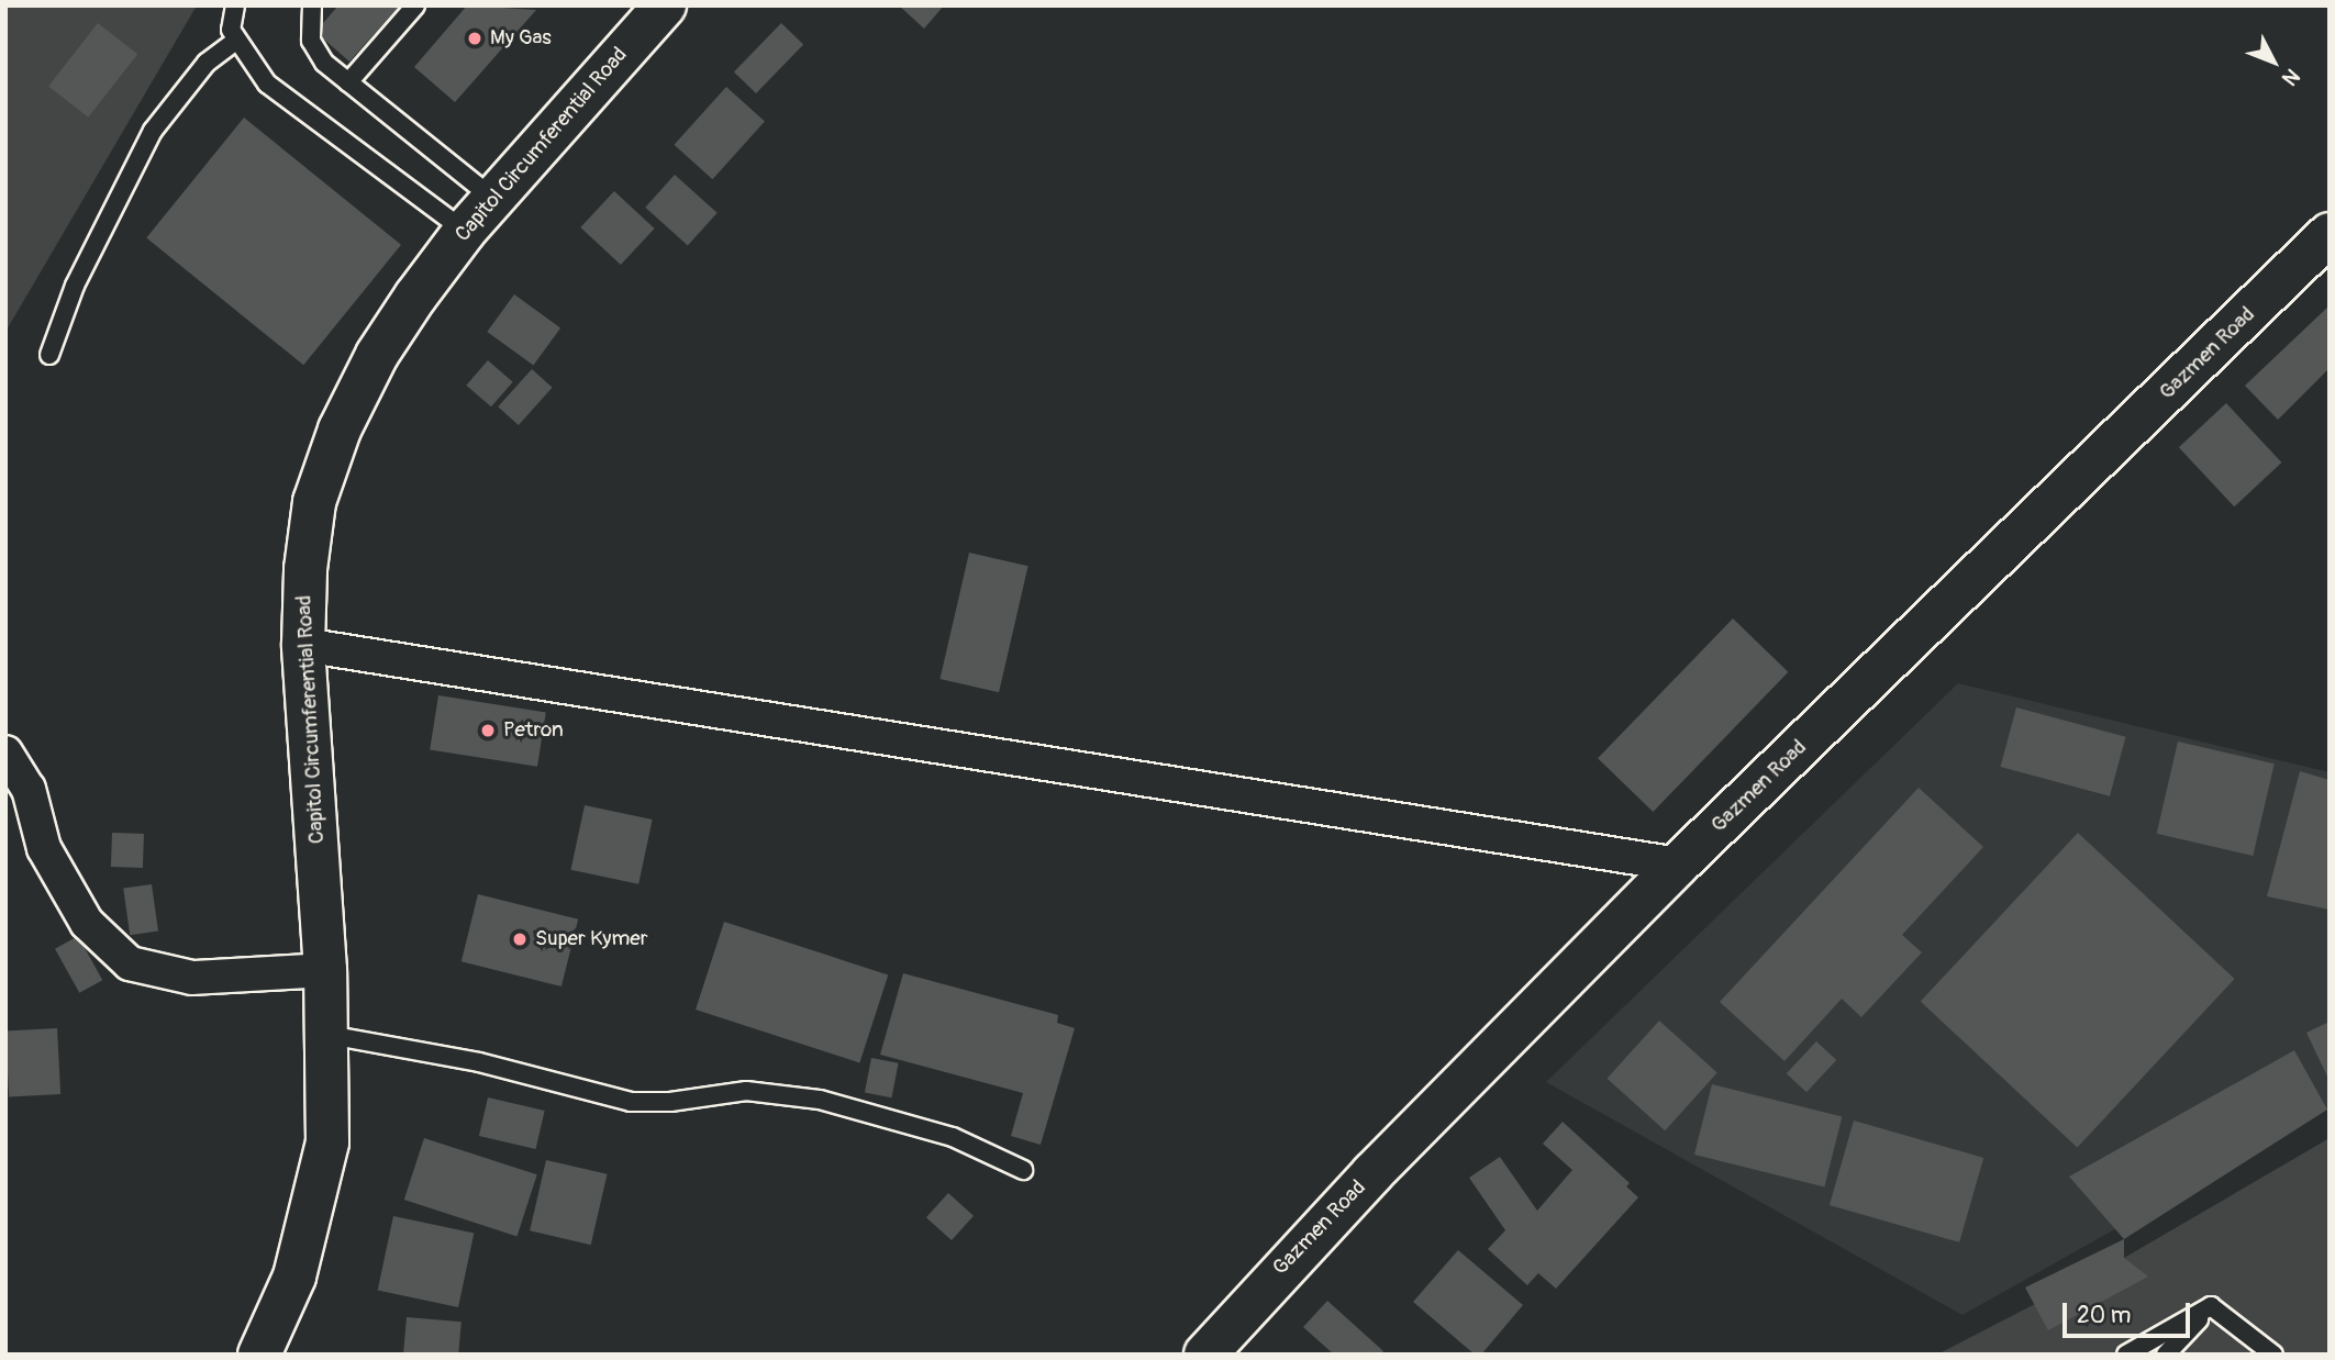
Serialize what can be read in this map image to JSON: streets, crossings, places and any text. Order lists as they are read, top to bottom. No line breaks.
{"streets":{"street":["Capitol Circumferential Road","Gazmen Road"]},"places":["My Gas","Petron","Super Kymer"],"scale_bar":"20 m","north":"bottom right"}
